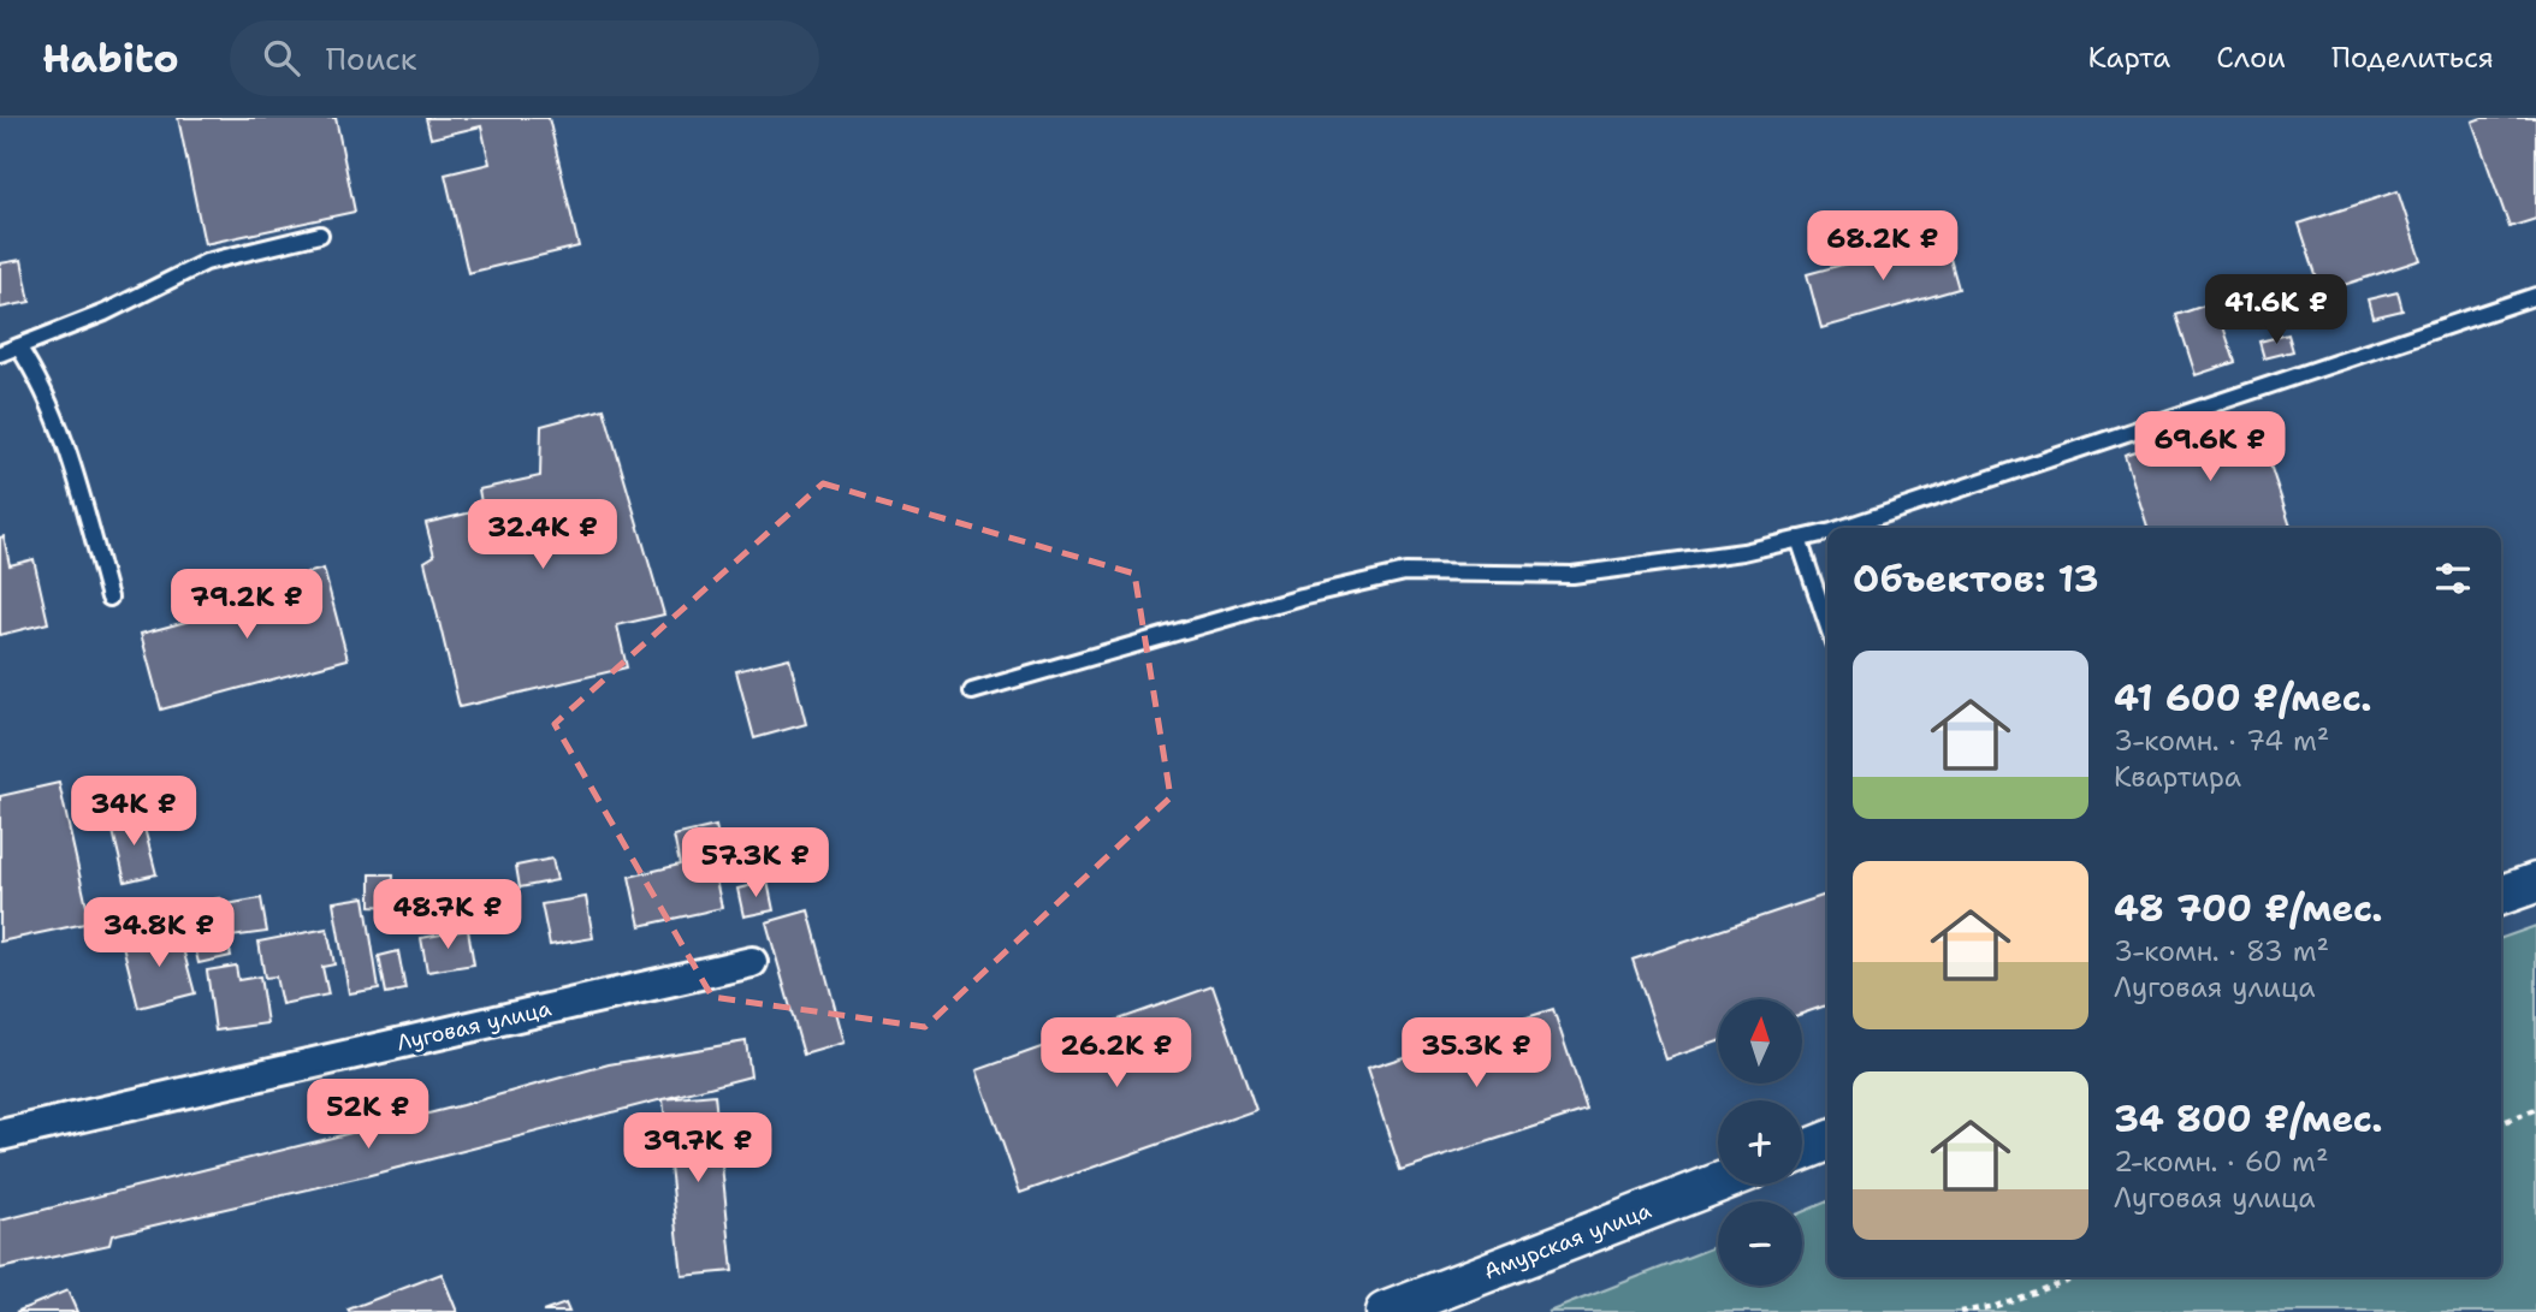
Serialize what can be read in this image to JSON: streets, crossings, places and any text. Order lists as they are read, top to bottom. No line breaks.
{"streets":{"street":["Луговая улица","Амурская улица"]},"north":"top","page":{"header":"Habito","search":"Поиск","nav":["Карта","Слои","Поделиться"],"price":["68.2K ₽","41.6K ₽","69.6K ₽","32.4K ₽","79.2K ₽","34K ₽","57.3K ₽","48.7K ₽","34.8K ₽","26.2K ₽","35.3K ₽","52K ₽","39.7K ₽"],"heading":"Объектов: 13","list":[{"name":"41 600 ₽/мес.","note":"3-комн. · 74 m² · Квартира"},{"name":"48 700 ₽/мес.","note":"3-комн. · 83 m² · Луговая улица"},{"name":"34 800 ₽/мес.","note":"2-комн. · 60 m² · Луговая улица"}],"map_buttons":["+","−"]}}
